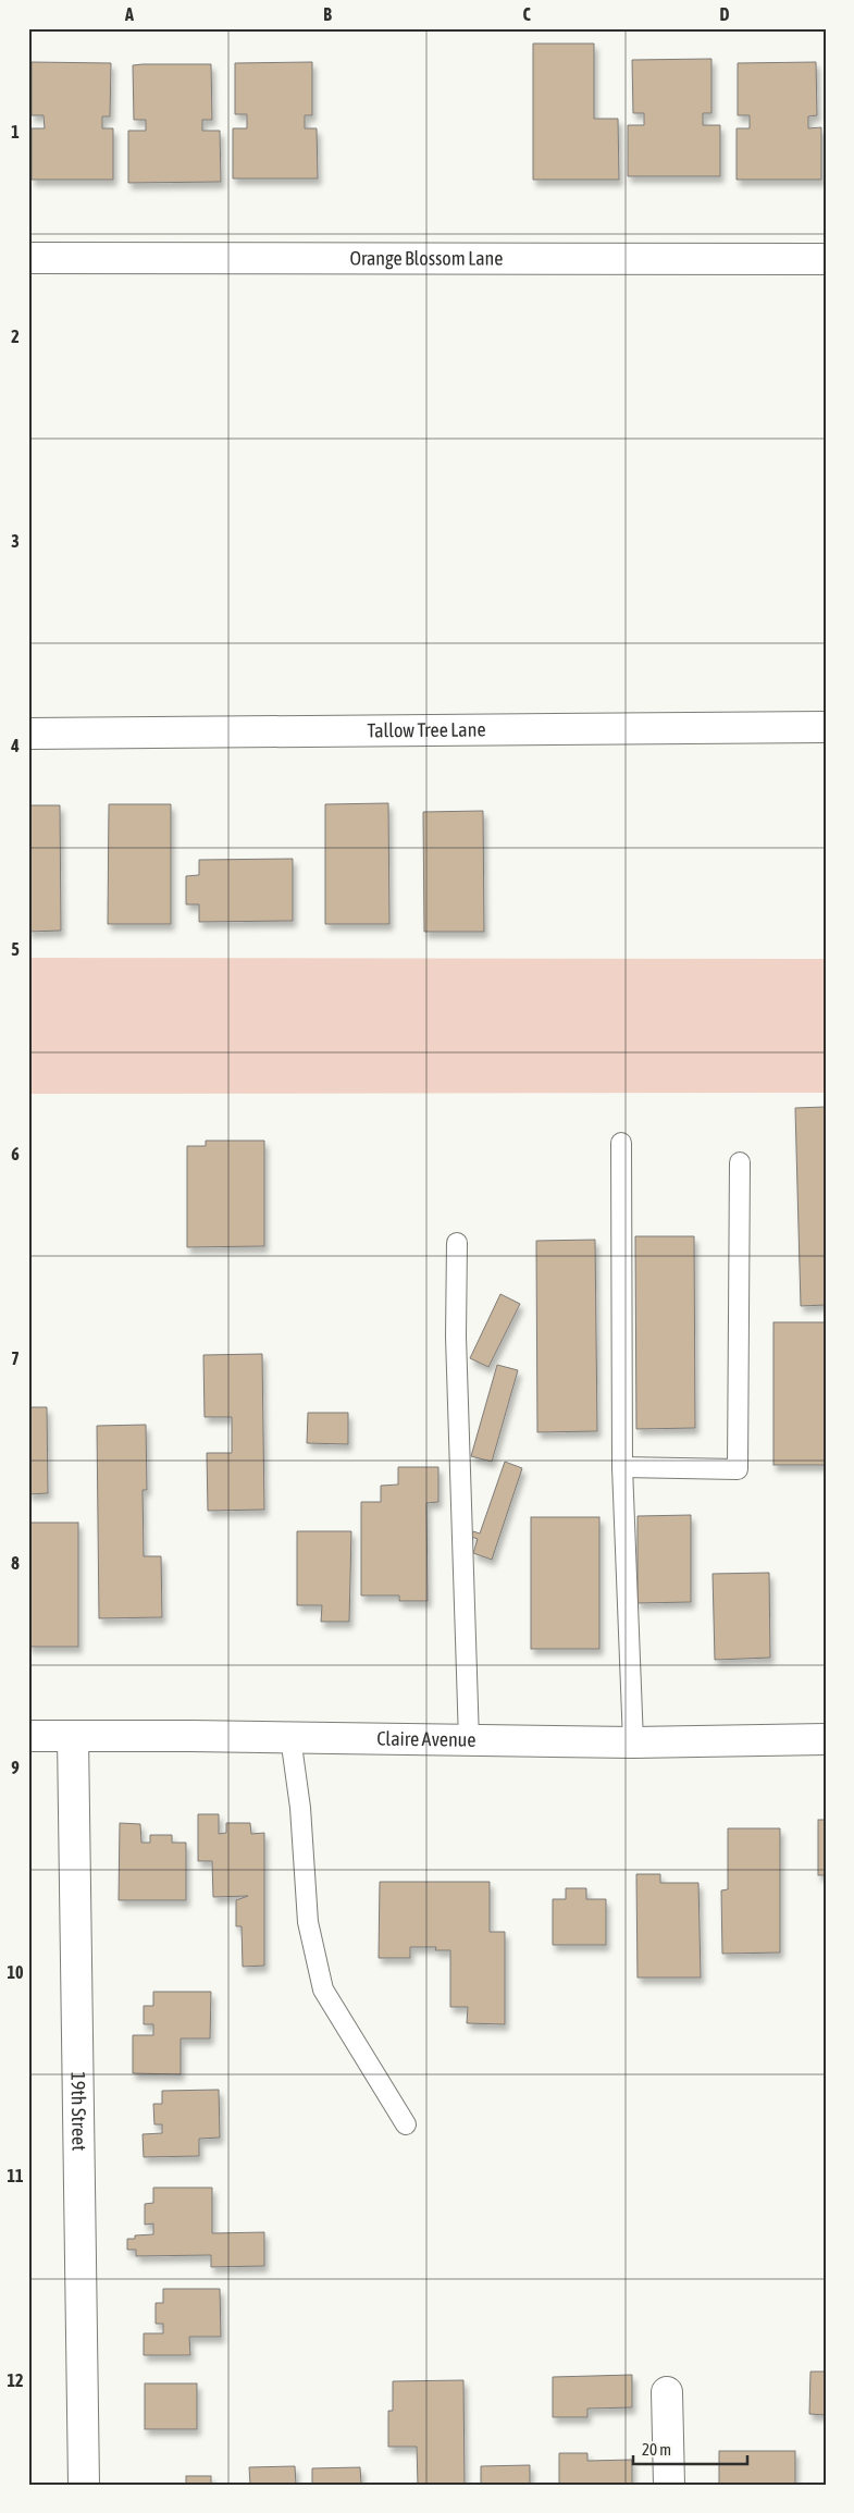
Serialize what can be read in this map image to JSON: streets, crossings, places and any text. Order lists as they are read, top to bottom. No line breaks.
{"streets":{"street":["Orange Blossom Lane","Tallow Tree Lane","Claire Avenue","19th Street"]},"crossings":[["Claire Avenue","19th Street"]],"scale_bar":"20 m","grid":{"columns":["A","B","C","D"],"rows":["1","2","3","4","5","6","7","8","9","10","11","12"]}}
